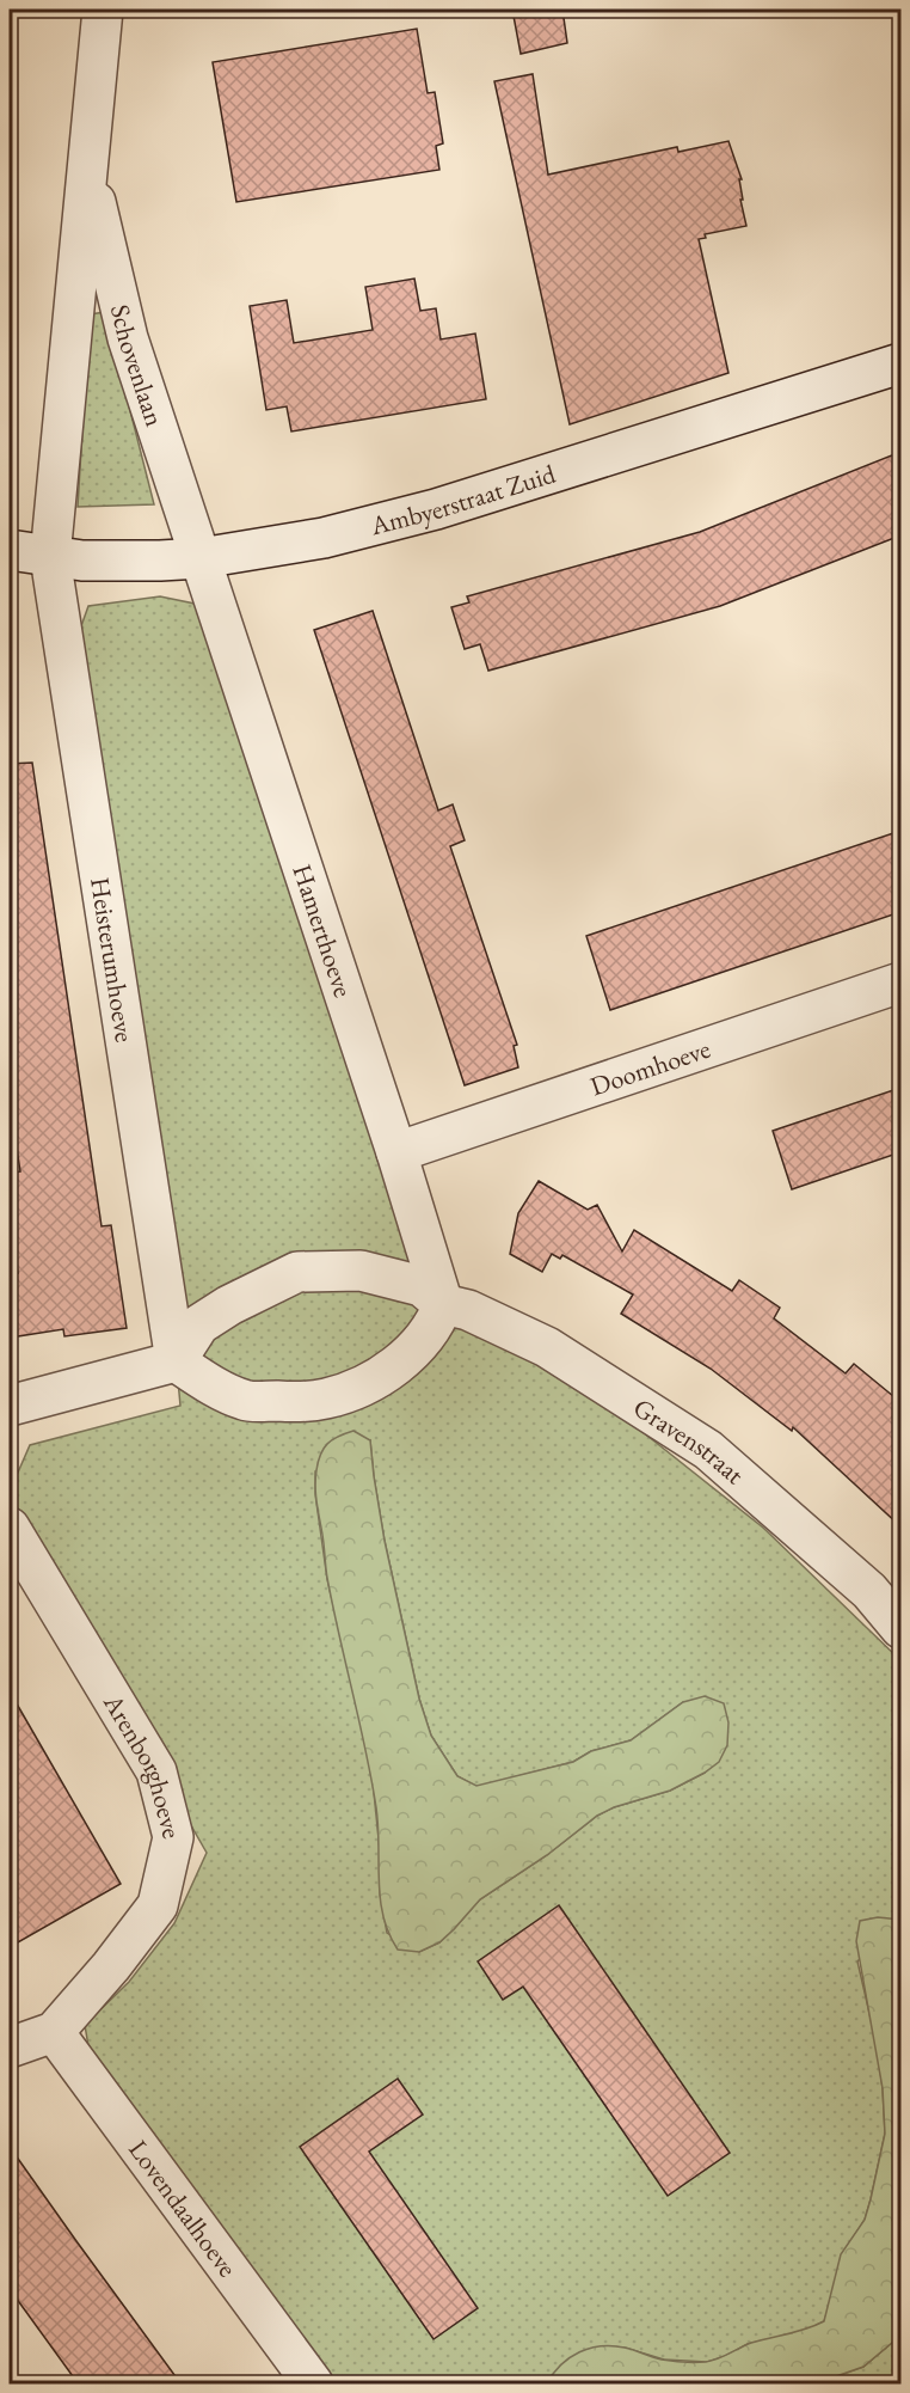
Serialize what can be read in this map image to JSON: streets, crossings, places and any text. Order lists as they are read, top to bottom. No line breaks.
{"streets":{"street":["Schovenlaan","Ambyerstraat Zuid","Hamerthoeve","Heisterumhoeve","Doomhoeve","Gravenstraat","Arenborghoeve","Lovendaalhoeve"]},"crossings":[["Schovenlaan","Ambyerstraat Zuid"],["Schovenlaan","Hamerthoeve"],["Schovenlaan","Heisterumhoeve"],["Ambyerstraat Zuid","Hamerthoeve"],["Ambyerstraat Zuid","Heisterumhoeve"],["Hamerthoeve","Doomhoeve"],["Hamerthoeve","Gravenstraat"],["Heisterumhoeve","Gravenstraat"],["Arenborghoeve","Lovendaalhoeve"]]}
